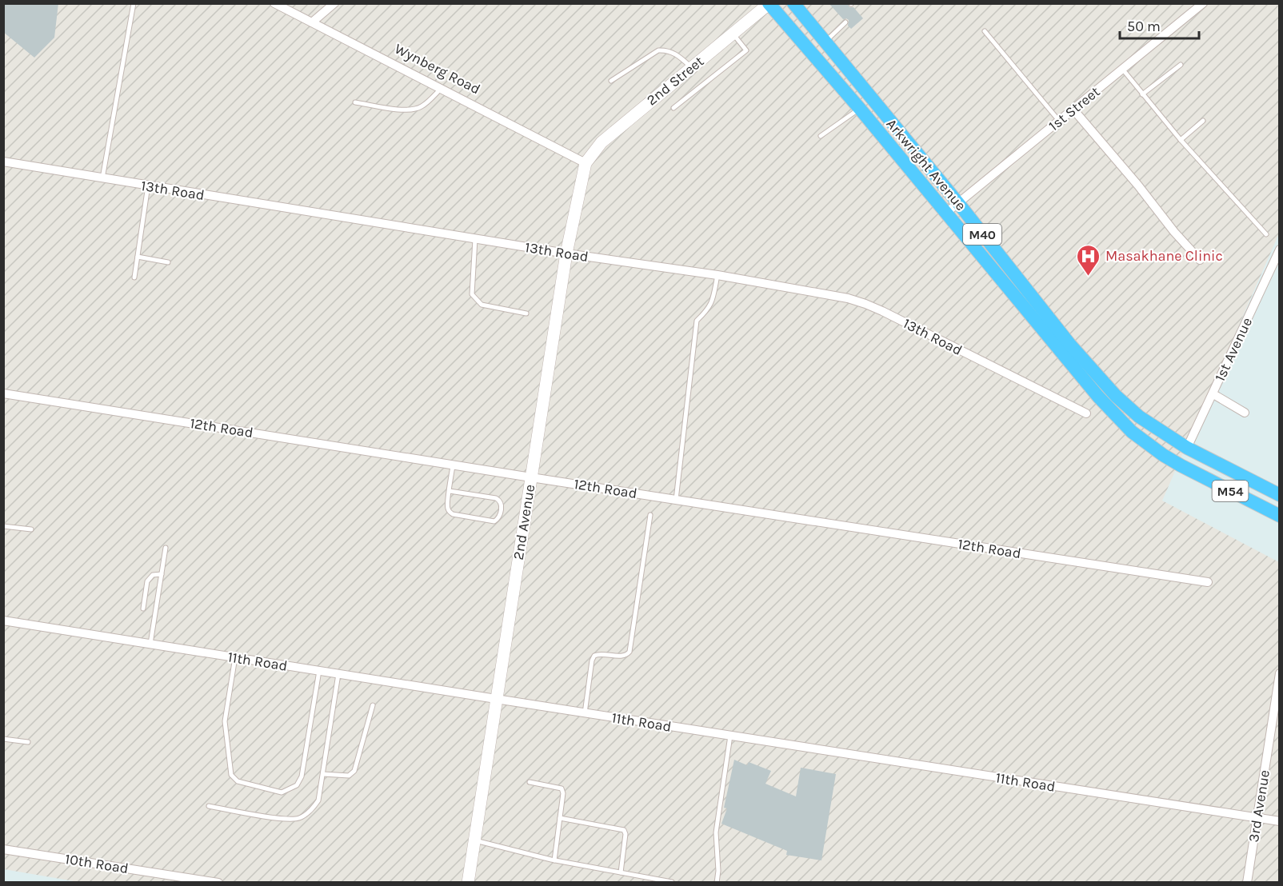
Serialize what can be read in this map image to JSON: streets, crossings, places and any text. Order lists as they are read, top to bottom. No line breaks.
{"streets":{"main road":["Arkwright Avenue","M40","M54"],"street":["Wynberg Road","2nd Street","1st Street","13th Road","1st Avenue","12th Road","2nd Avenue","11th Road","3rd Avenue","10th Road"]},"crossings":[["Wynberg Road","2nd Street"],["Wynberg Road","2nd Avenue"],["2nd Street","Arkwright Avenue"],["2nd Street","2nd Avenue"],["1st Street","Arkwright Avenue"],["Arkwright Avenue","1st Avenue"],["Arkwright Avenue","M54"],["13th Road","2nd Avenue"],["1st Avenue","M54"],["12th Road","2nd Avenue"],["2nd Avenue","11th Road"],["11th Road","3rd Avenue"]],"places":{"hospital":["Masakhane Clinic"]},"scale_bar":"50 m"}
